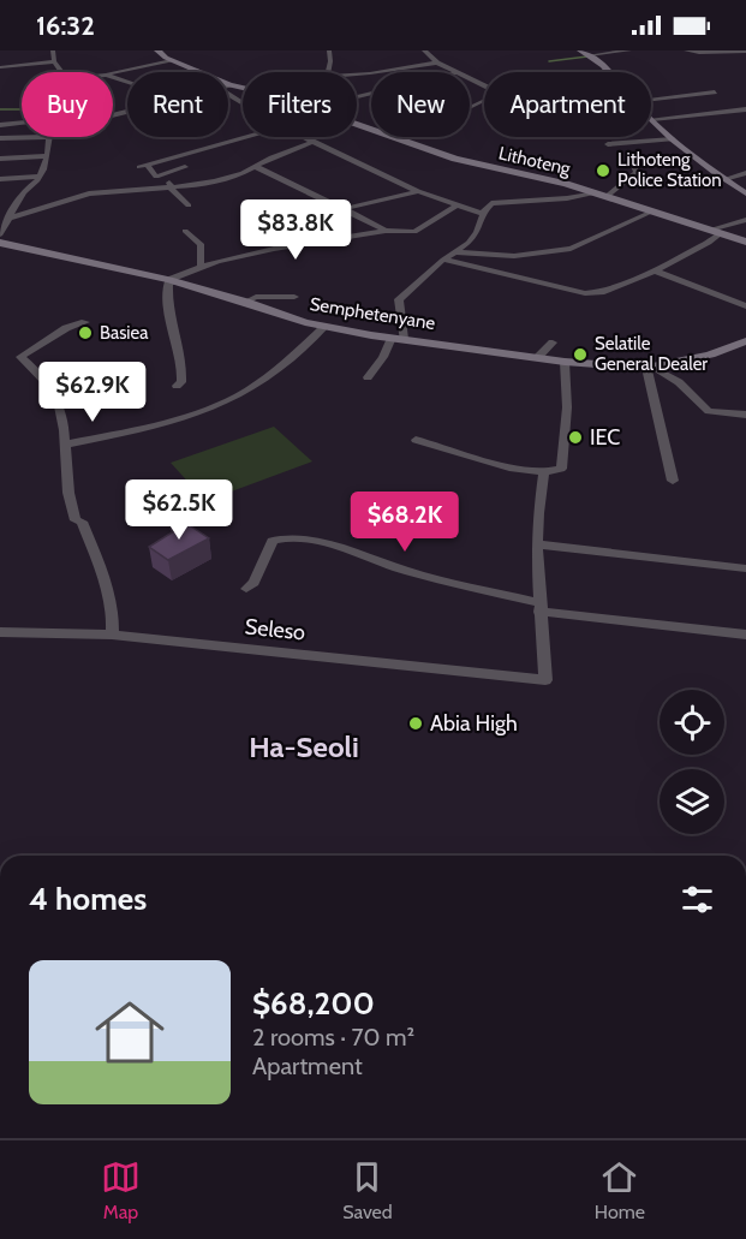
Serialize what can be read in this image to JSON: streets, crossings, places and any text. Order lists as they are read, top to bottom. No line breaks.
{"streets":{"main road":["Lithoteng","Semphetenyane"],"street":["Seleso"]},"districts":["Ha-Seoli"],"places":["Lithoteng Police Station","Basiea","Selatile General Dealer","IEC","Abia High"],"page":{"status":"16:32","chip":["Buy","Rent","Filters","New","Apartment"],"price":["$83.8K","$62.9K","$62.5K","$68.2K"],"heading":"4 homes","list":[{"name":"$68,200","note":"2 rooms · 70 m² · Apartment"}],"tabs":["Map","Saved","Home"]}}
